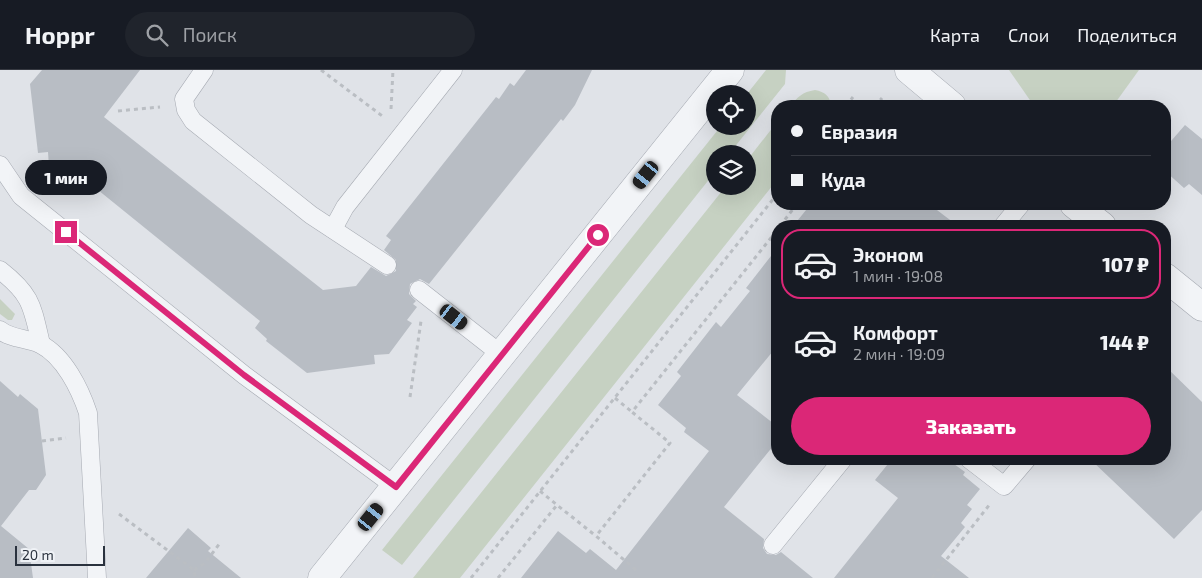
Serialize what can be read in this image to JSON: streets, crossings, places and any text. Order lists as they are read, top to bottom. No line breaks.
{"scale_bar":"20 m","page":{"header":"Hoppr","search":"Поиск","nav":["Карта","Слои","Поделиться"],"banner":["Евразия","Куда"],"bubble":"1 мин","list":[{"name":"Эконом","note":"1 мин · 19:08","value":"107 ₽"},{"name":"Комфорт","note":"2 мин · 19:09","value":"144 ₽"}],"buttons":"Заказать","scale":"20 m"}}
